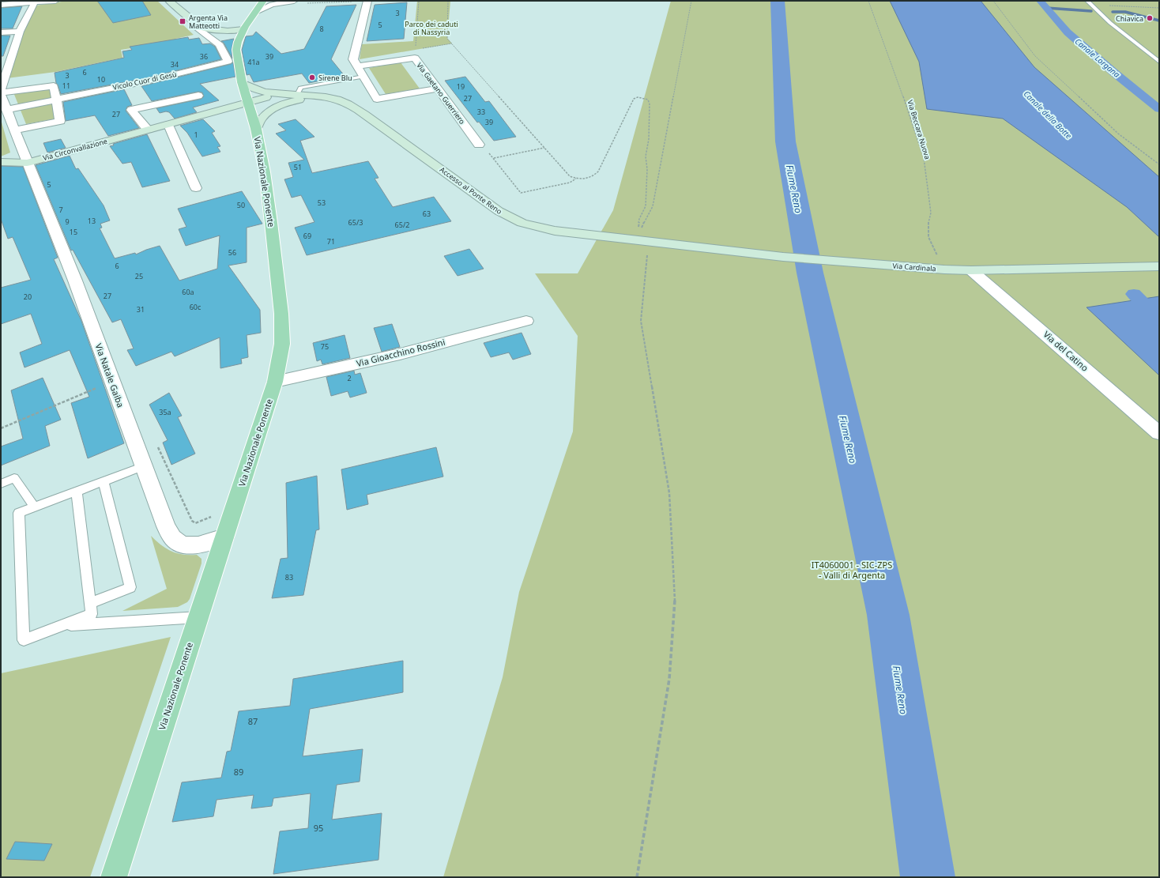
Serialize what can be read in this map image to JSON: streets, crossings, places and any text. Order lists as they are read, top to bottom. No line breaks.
{"streets":{"main road":["Via Circonvallazione","Via Nazionale Ponente","Accesso al Ponte Reno","Via Cardinala"],"street":["Vicolo Cuor di Gesù","Via Gaetano Guerriero","Via del Catino","Via Gioacchino Rossini","Via Natale Gaiba"],"path":["Via Beccara Nuova"]},"crossings":[["Via Circonvallazione","Via Nazionale Ponente"],["Via Circonvallazione","Accesso al Ponte Reno"],["Via Circonvallazione","Via Natale Gaiba"],["Via Nazionale Ponente","Accesso al Ponte Reno"],["Via Nazionale Ponente","Via Gioacchino Rossini"],["Via Nazionale Ponente","Via Natale Gaiba"],["Accesso al Ponte Reno","Via Cardinala"],["Via Cardinala","Via del Catino"]],"water":["Canale Lorgana","Canale della Botte","Fiume Reno"],"parks":["Parco dei caduti di Nassyria","IT4060001 - SIC-ZPS - Valli di Argenta"],"places":{"other":["Chiavica","Sirene Blu"],"transit":["Argenta Via Matteotti"]},"house_numbers":["3","5","8","36","39","41a","34","6","3","10","11","19","27","33","27","39","1","51","5","53","50","7","63","13","9","65/3","65/2","15","69","71","56","6","25","60a","27","20","60c","31","75","2","35a","83","87","89","95"]}
